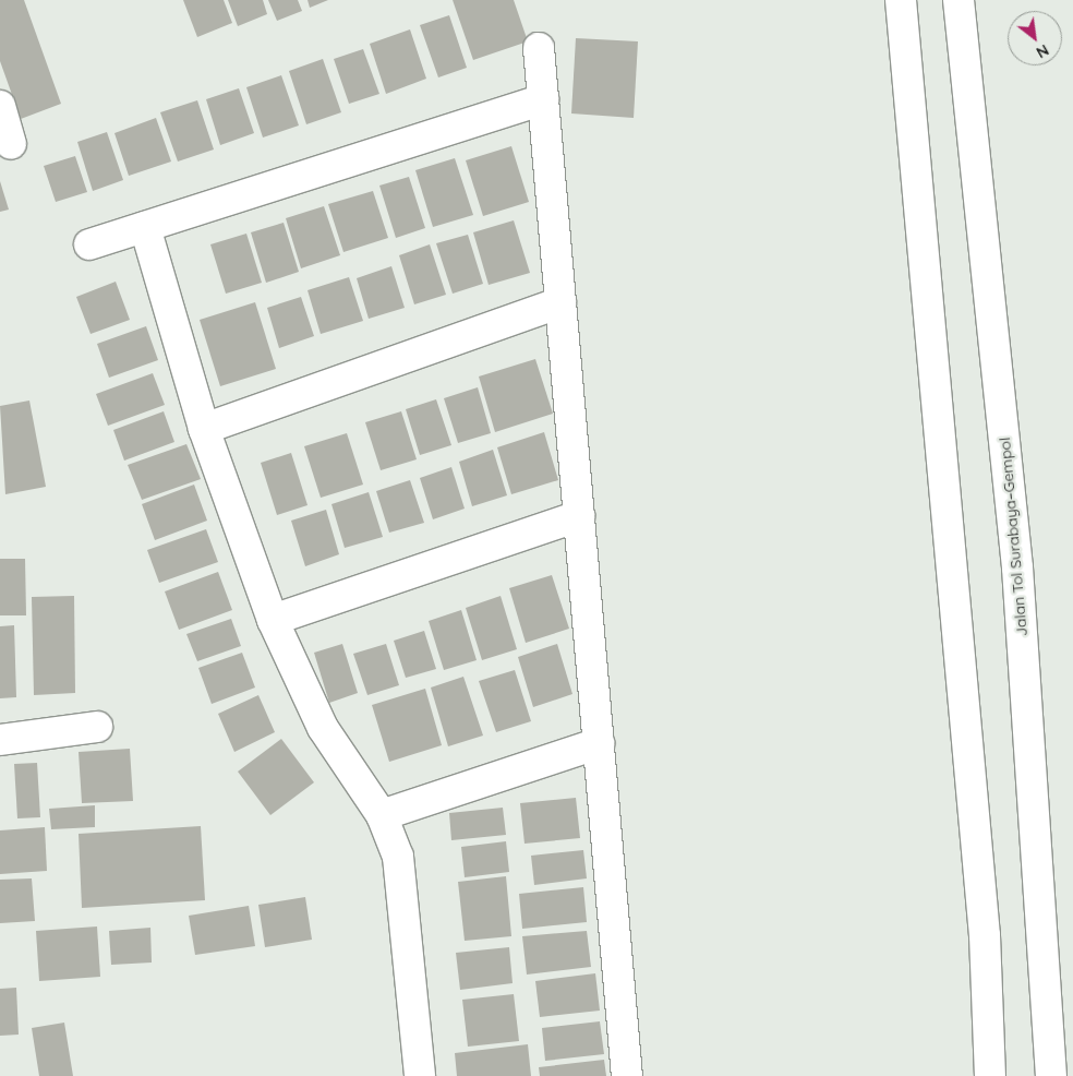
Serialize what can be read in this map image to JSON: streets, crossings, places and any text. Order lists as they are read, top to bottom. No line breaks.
{"streets":{"main road":["Jalan Tol Surabaya–Gempol"]},"north":"bottom right"}
